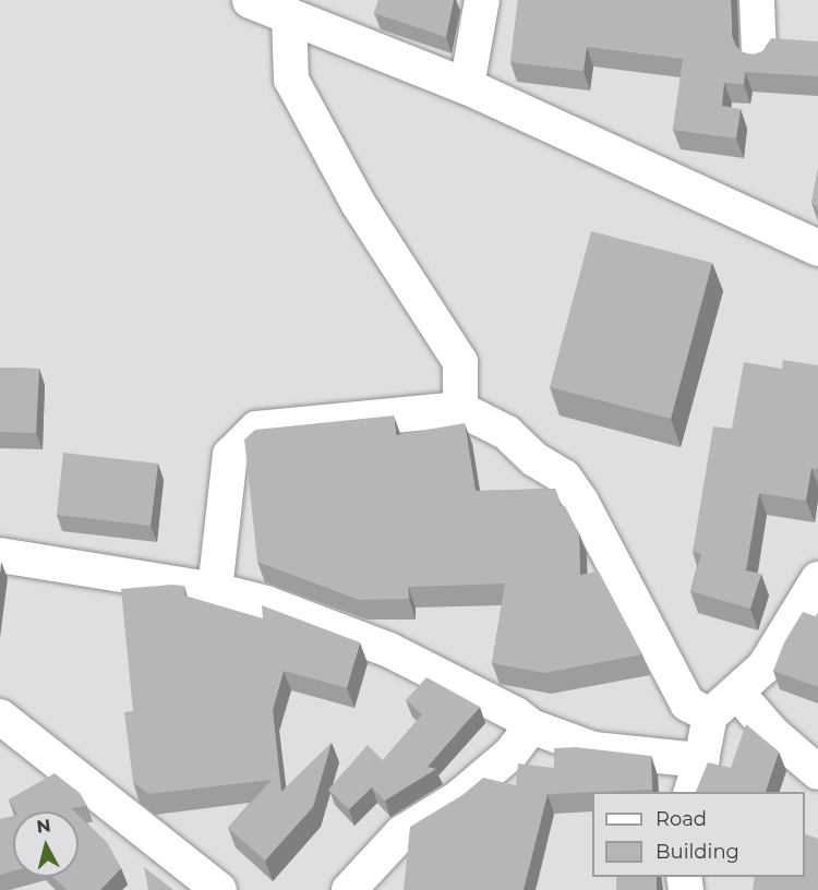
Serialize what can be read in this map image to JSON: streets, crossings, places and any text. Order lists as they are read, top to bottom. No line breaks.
{"legend":["Road","Building"],"north":"top"}
